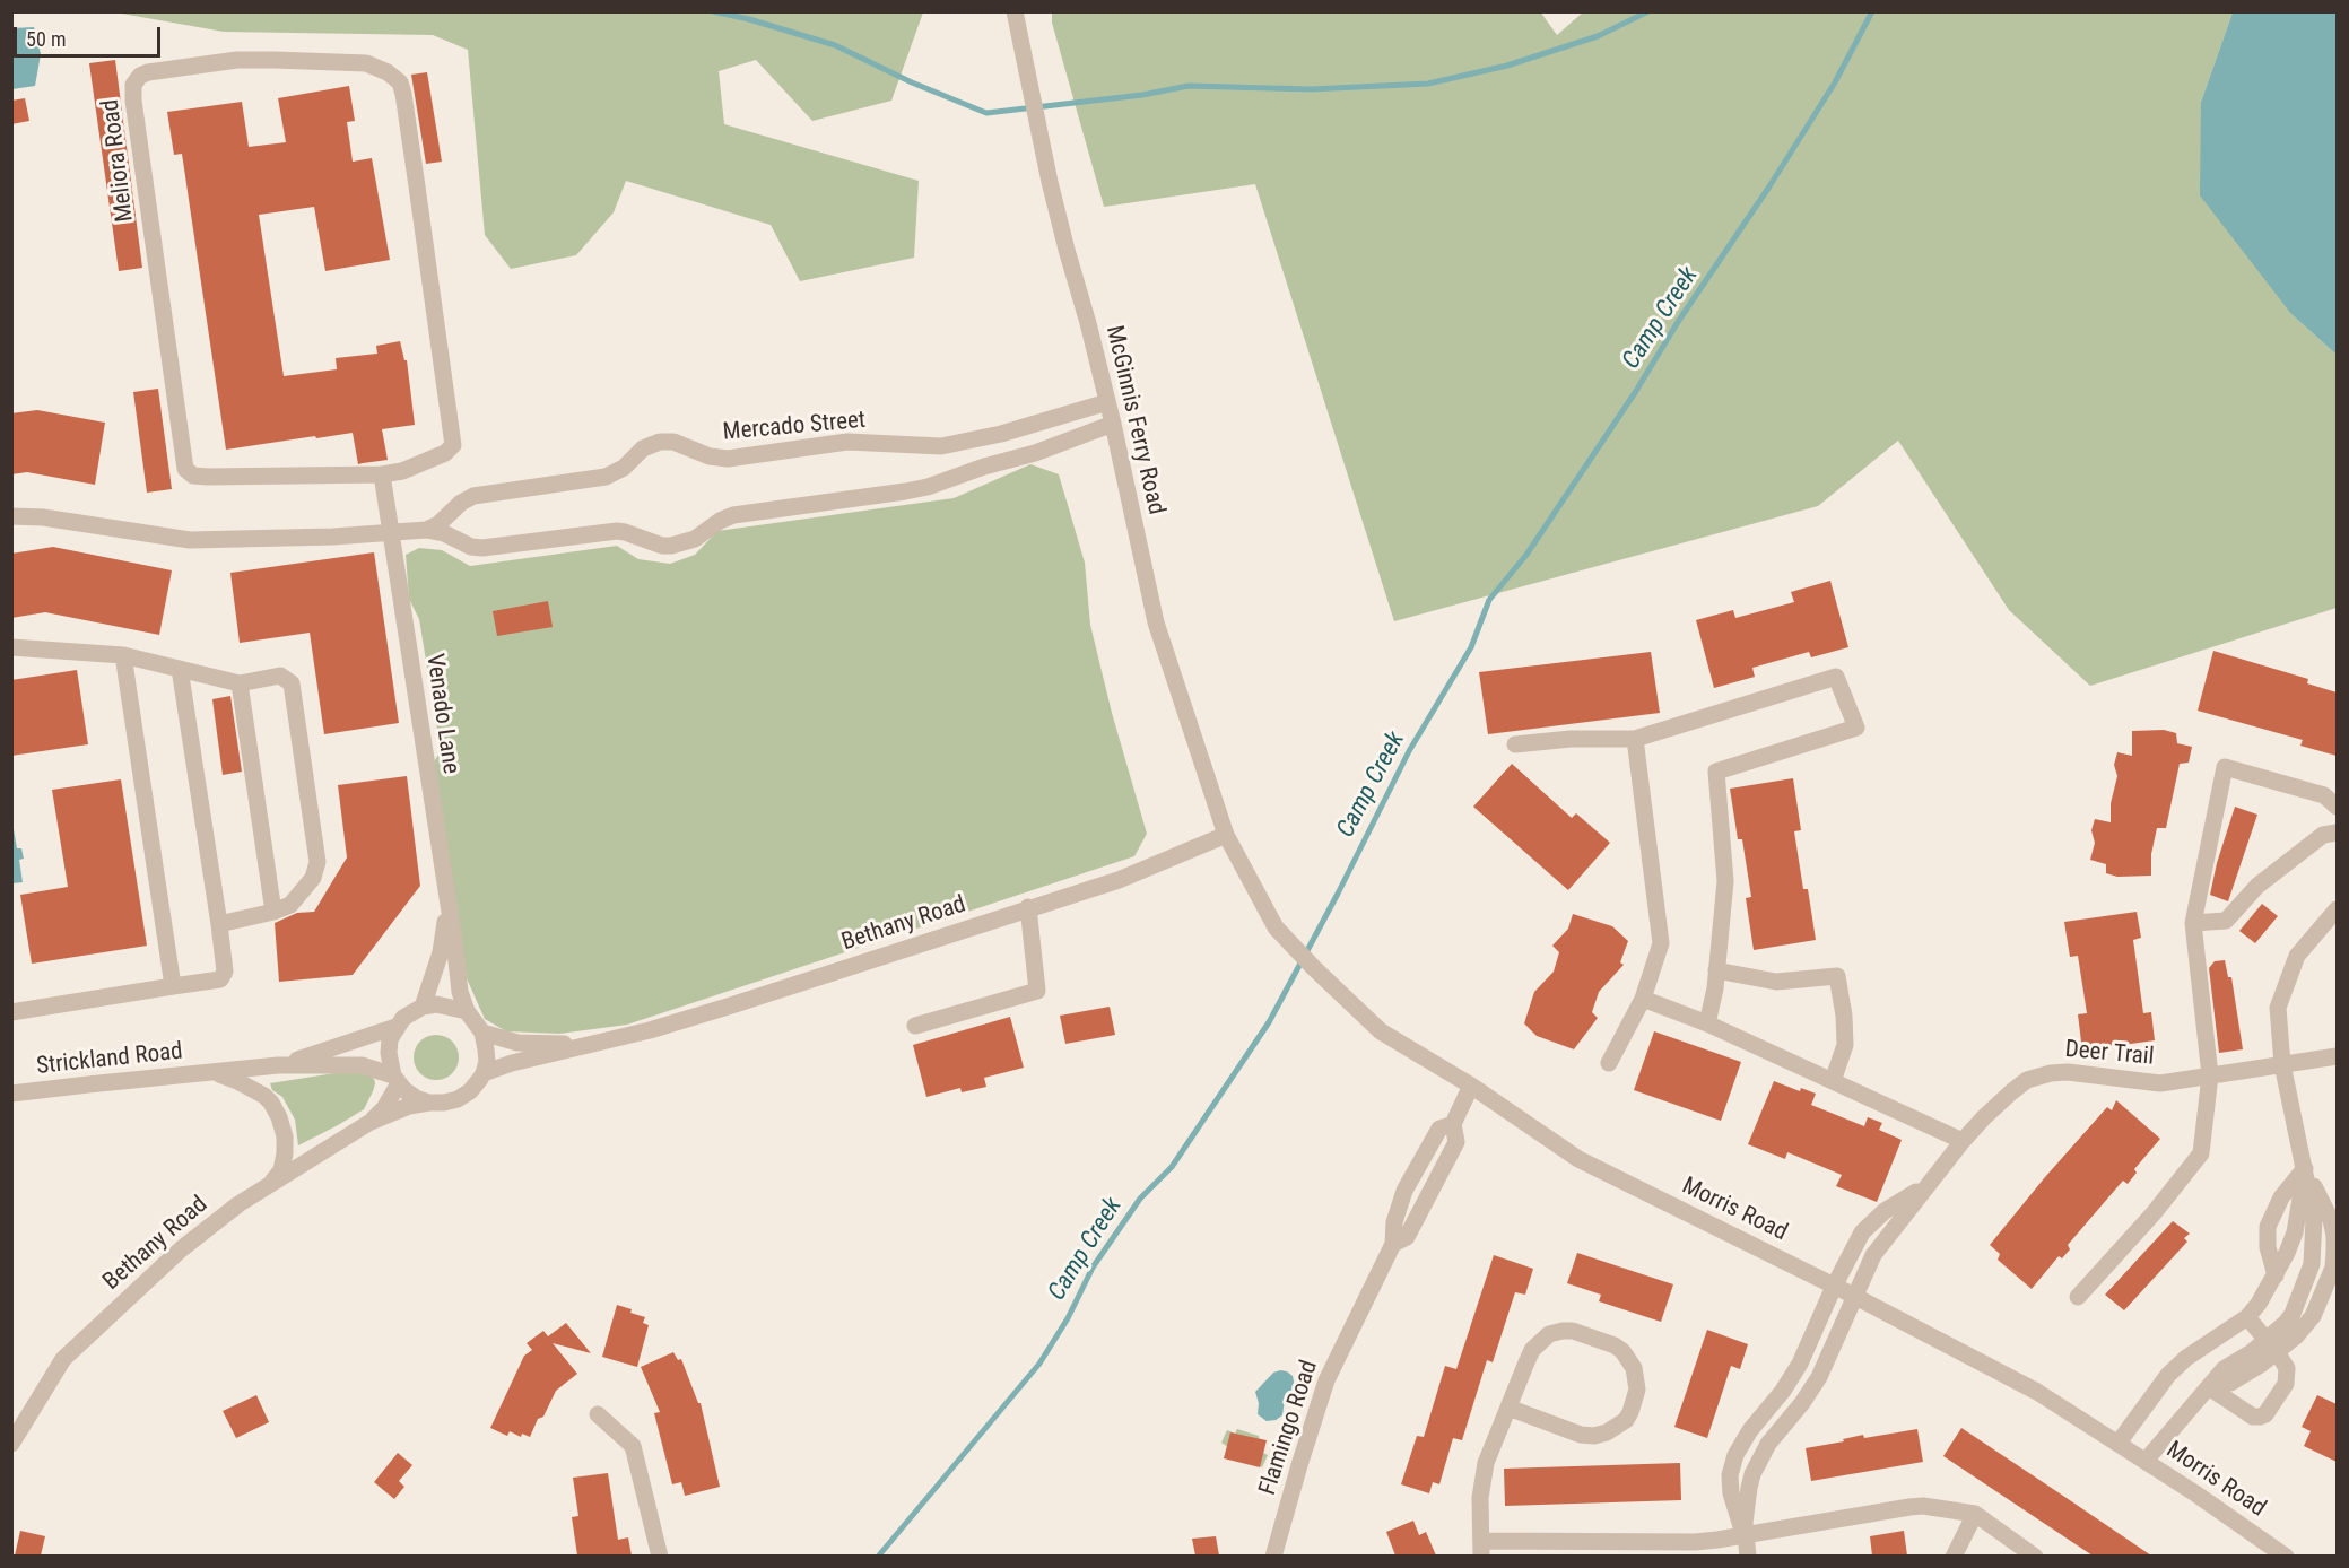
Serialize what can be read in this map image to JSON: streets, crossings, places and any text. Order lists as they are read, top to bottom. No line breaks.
{"streets":{"street":["Meliora Road","McGinnis Ferry Road","Mercado Street","Venado Lane","Bethany Road","Deer Trail","Strickland Road","Morris Road","Flamingo Road"]},"crossings":[["McGinnis Ferry Road","Mercado Street"],["McGinnis Ferry Road","Bethany Road"],["McGinnis Ferry Road","Morris Road"],["Venado Lane","Bethany Road"],["Venado Lane","Strickland Road"],["Bethany Road","Strickland Road"],["Bethany Road","Morris Road"],["Deer Trail","Morris Road"],["Morris Road","Flamingo Road"]],"water":["Camp Creek"],"scale_bar":"50 m"}
